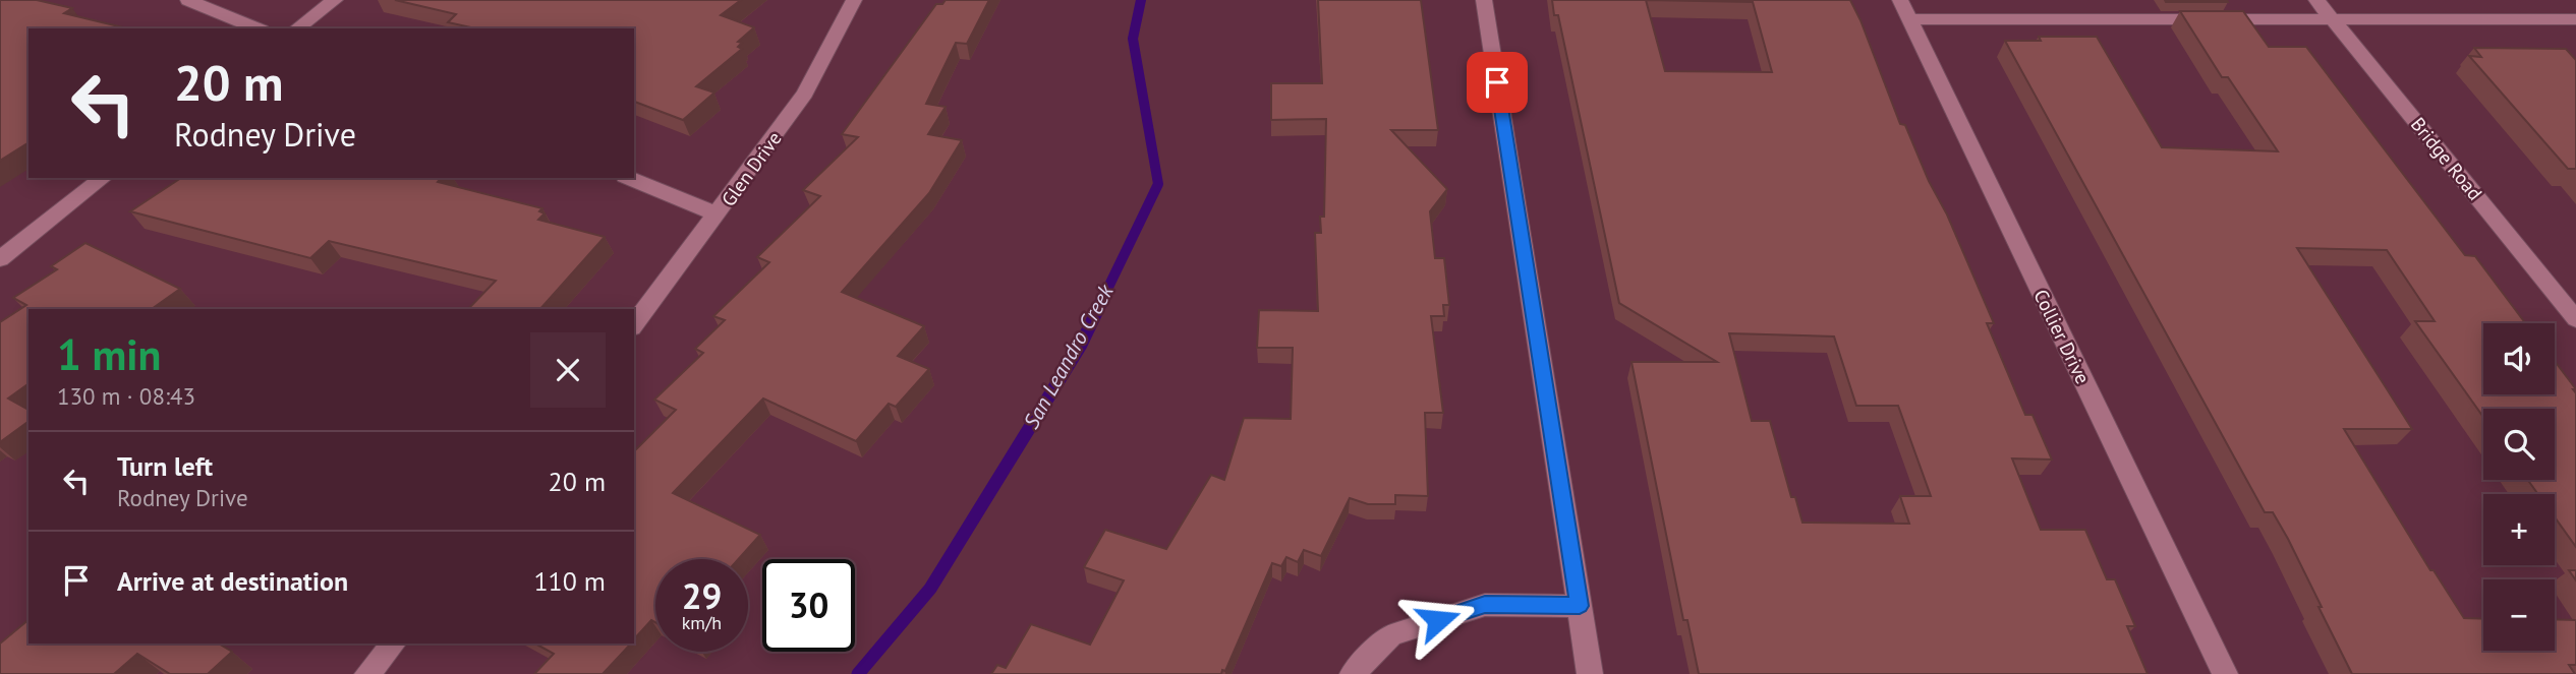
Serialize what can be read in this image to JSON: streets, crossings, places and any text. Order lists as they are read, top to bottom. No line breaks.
{"streets":{"street":["Bridge Road","Glen Drive","Collier Drive"]},"water":["San Leandro Creek"],"page":{"turn":["20 m","Rodney Drive"],"heading":["1 min","130 m · 08:43"],"map_buttons":["+","−"],"list":[{"name":"Turn left","note":"Rodney Drive","value":"20 m"},{"name":"Arrive at destination","value":"110 m"}],"speed":"29 km/h","limit":"30"}}
